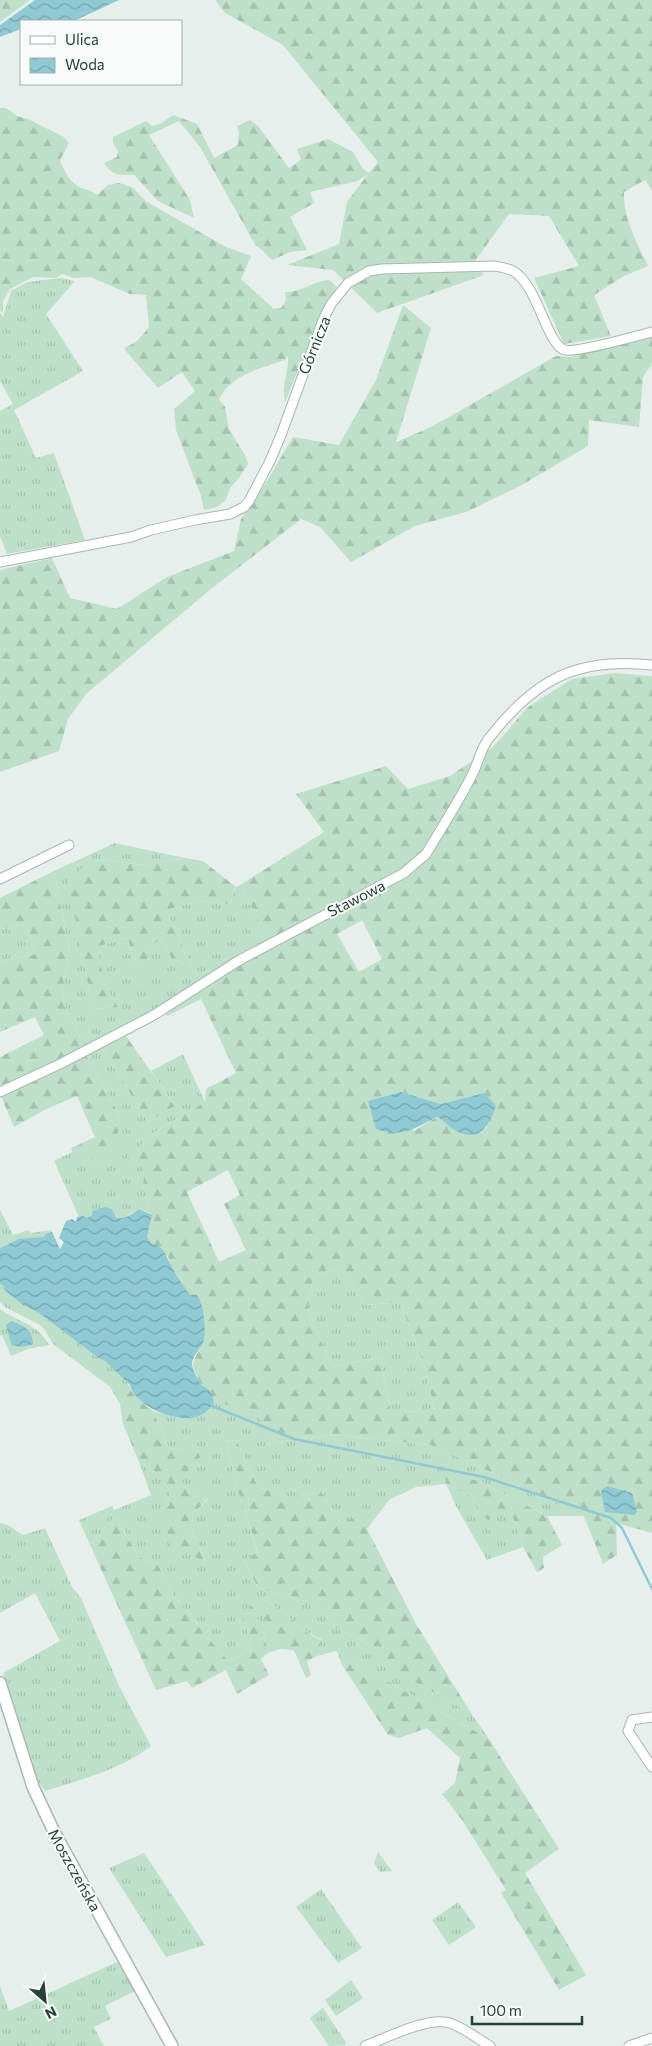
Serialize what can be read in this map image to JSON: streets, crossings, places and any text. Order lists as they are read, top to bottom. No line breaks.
{"streets":{"street":["Górnicza","Stawowa","Moszczeńska"]},"legend":["Ulica","Woda"],"scale_bar":"100 m","north":"bottom right"}
